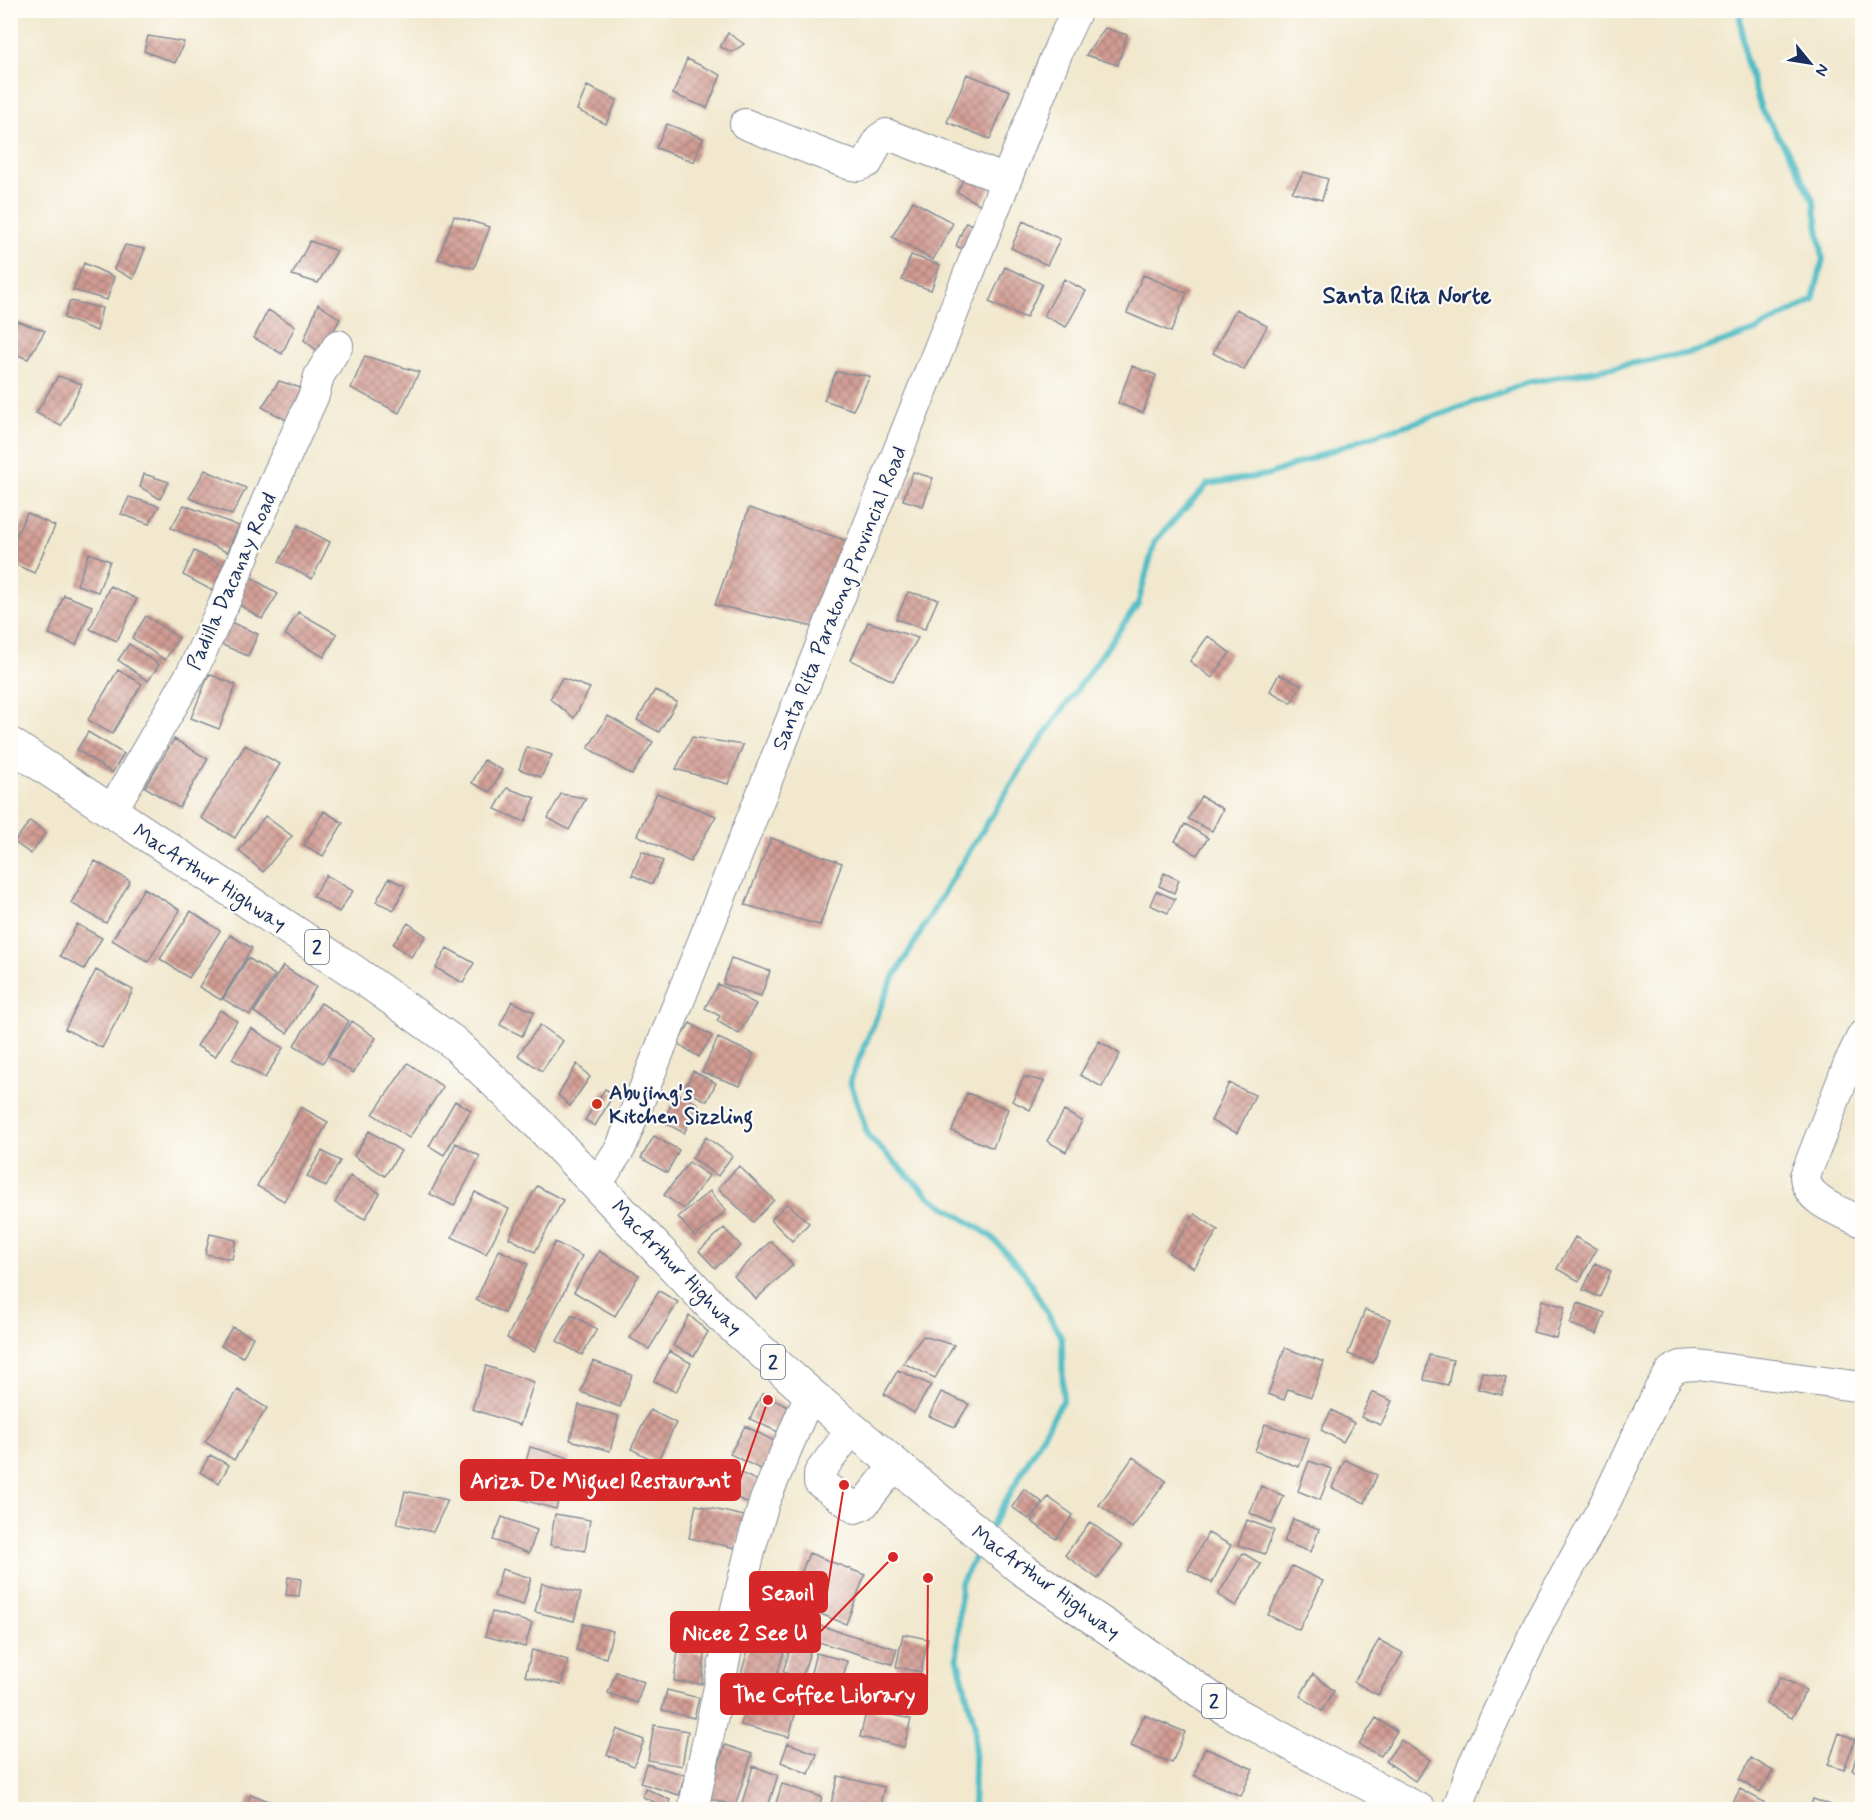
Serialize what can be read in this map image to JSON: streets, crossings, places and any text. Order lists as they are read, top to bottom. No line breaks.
{"streets":{"highway":["MacArthur Highway","2"],"street":["Padilla Dacanay Road","Santa Rita Paratong Provincial Road"]},"crossings":[["Padilla Dacanay Road","MacArthur Highway"],["Santa Rita Paratong Provincial Road","MacArthur Highway"]],"districts":["Santa Rita Norte"],"places":["Abujing's Kitchen Sizzling","Ariza De Miguel Restaurant","Seaoil","Nicee 2 See U","The Coffee Library"],"north":"bottom right"}
